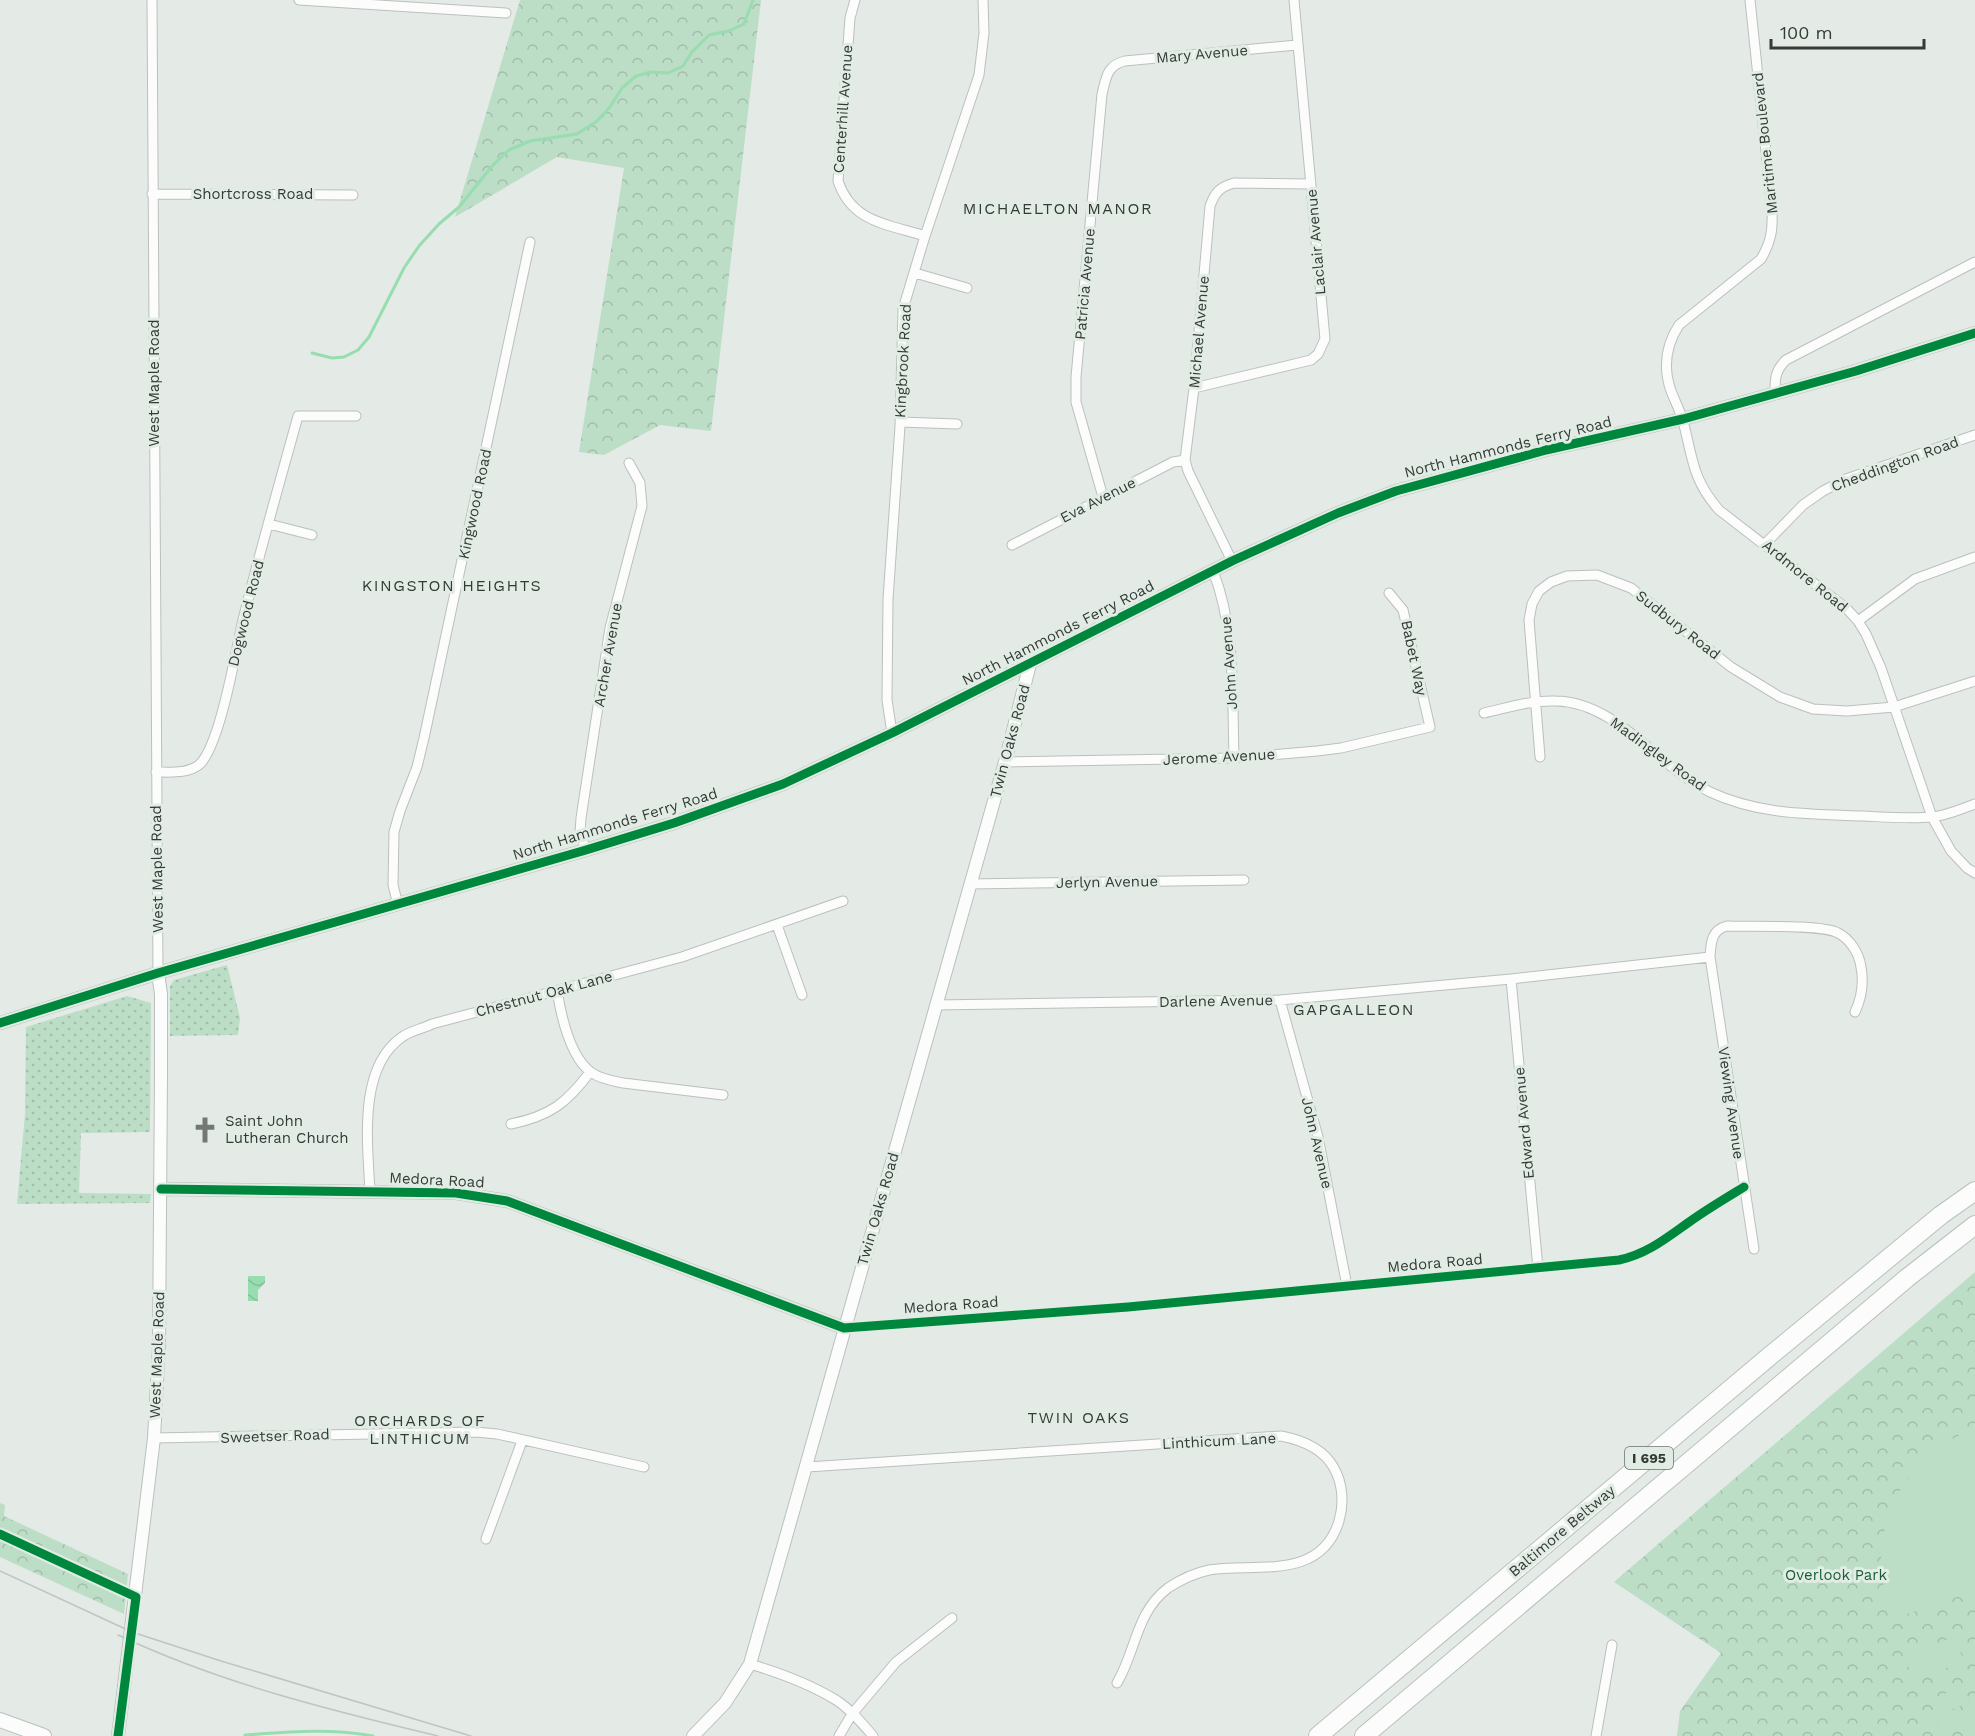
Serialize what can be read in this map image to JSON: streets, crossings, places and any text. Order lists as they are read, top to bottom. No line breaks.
{"streets":{"highway":["I 695","Baltimore Beltway"],"street":["Mary Avenue","Centerhill Avenue","Maritime Boulevard","Shortcross Road","Laclair Avenue","Patricia Avenue","Michael Avenue","Kingbrook Road","West Maple Road","North Hammonds Ferry Road","Cheddington Road","Eva Avenue","Kingwood Road","Ardmore Road","Dogwood Road","Sudbury Road","Archer Avenue","Babet Way","John Avenue","Twin Oaks Road","Madingley Road","Jerome Avenue","Jerlyn Avenue","Chestnut Oak Lane","Darlene Avenue","Viewing Avenue","Edward Avenue","Medora Road","Sweetser Road","Linthicum Lane"]},"crossings":[["Mary Avenue","Laclair Avenue"],["Mary Avenue","Patricia Avenue"],["Centerhill Avenue","Kingbrook Road"],["Maritime Boulevard","North Hammonds Ferry Road"],["Maritime Boulevard","Ardmore Road"],["Shortcross Road","West Maple Road"],["Laclair Avenue","Michael Avenue"],["Patricia Avenue","Eva Avenue"],["Michael Avenue","North Hammonds Ferry Road"],["Michael Avenue","Eva Avenue"],["Kingbrook Road","North Hammonds Ferry Road"],["West Maple Road","North Hammonds Ferry Road"],["West Maple Road","Dogwood Road"],["West Maple Road","Medora Road"],["West Maple Road","Sweetser Road"],["North Hammonds Ferry Road","Kingwood Road"],["North Hammonds Ferry Road","Ardmore Road"],["North Hammonds Ferry Road","Archer Avenue"],["North Hammonds Ferry Road","John Avenue"],["North Hammonds Ferry Road","Twin Oaks Road"],["Cheddington Road","Ardmore Road"],["Ardmore Road","Sudbury Road"],["Ardmore Road","Madingley Road"],["Sudbury Road","Madingley Road"],["Babet Way","Jerome Avenue"],["John Avenue","Jerome Avenue"],["John Avenue","Darlene Avenue"],["John Avenue","Medora Road"],["Twin Oaks Road","Jerome Avenue"],["Twin Oaks Road","Jerlyn Avenue"],["Twin Oaks Road","Darlene Avenue"],["Twin Oaks Road","Medora Road"],["Twin Oaks Road","Linthicum Lane"],["Chestnut Oak Lane","Medora Road"],["Darlene Avenue","Viewing Avenue"],["Darlene Avenue","Edward Avenue"],["Viewing Avenue","Medora Road"],["Edward Avenue","Medora Road"]],"districts":["MICHAELTON MANOR","KINGSTON HEIGHTS","GAPGALLEON","TWIN OAKS","ORCHARDS OF LINTHICUM"],"parks":["Overlook Park"],"places":{"church":["Saint John Lutheran Church"]},"scale_bar":"100 m"}
